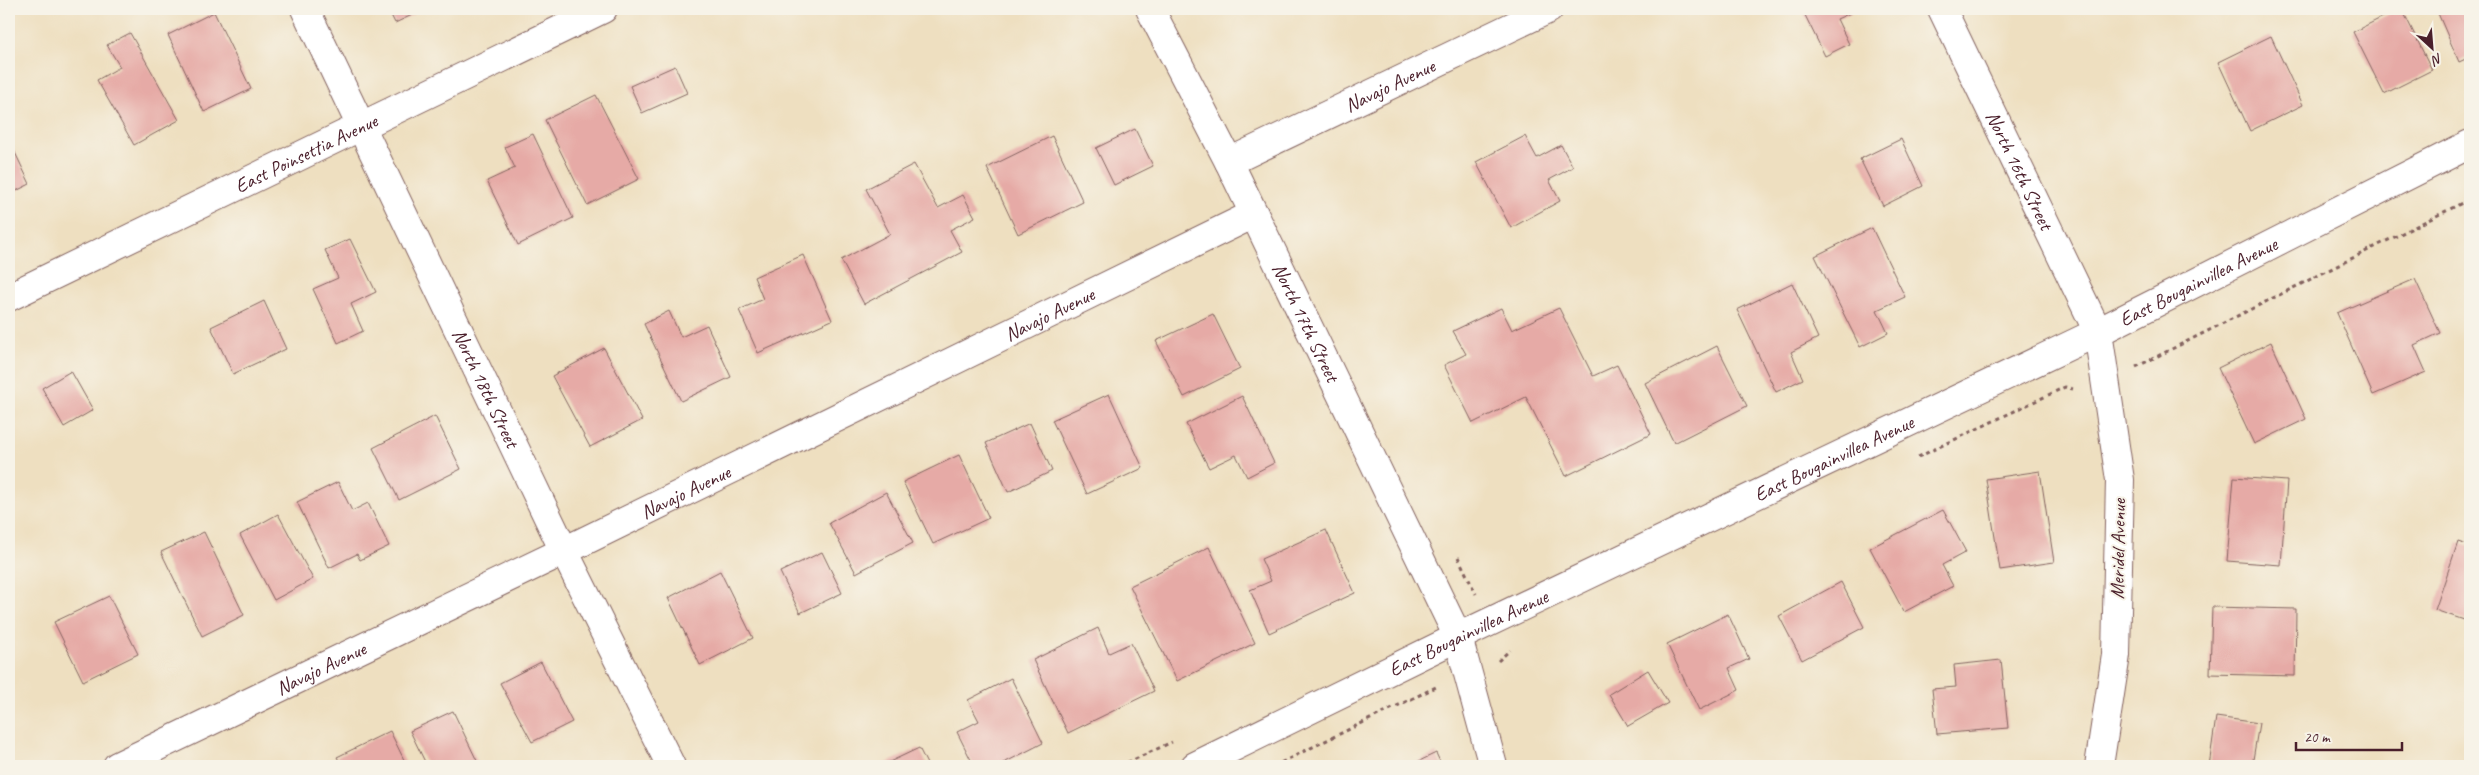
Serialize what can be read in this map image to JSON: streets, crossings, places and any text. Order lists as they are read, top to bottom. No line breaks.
{"streets":{"street":["Navajo Avenue","East Poinsettia Avenue","North 16th Street","East Bougainvillea Avenue","North 17th Street","North 18th Street","Meridel Avenue"]},"crossings":[["Navajo Avenue","North 17th Street"],["Navajo Avenue","North 18th Street"],["East Poinsettia Avenue","North 18th Street"],["North 16th Street","East Bougainvillea Avenue"],["North 16th Street","Meridel Avenue"],["East Bougainvillea Avenue","North 17th Street"],["East Bougainvillea Avenue","Meridel Avenue"]],"scale_bar":"20 m","north":"bottom right"}
